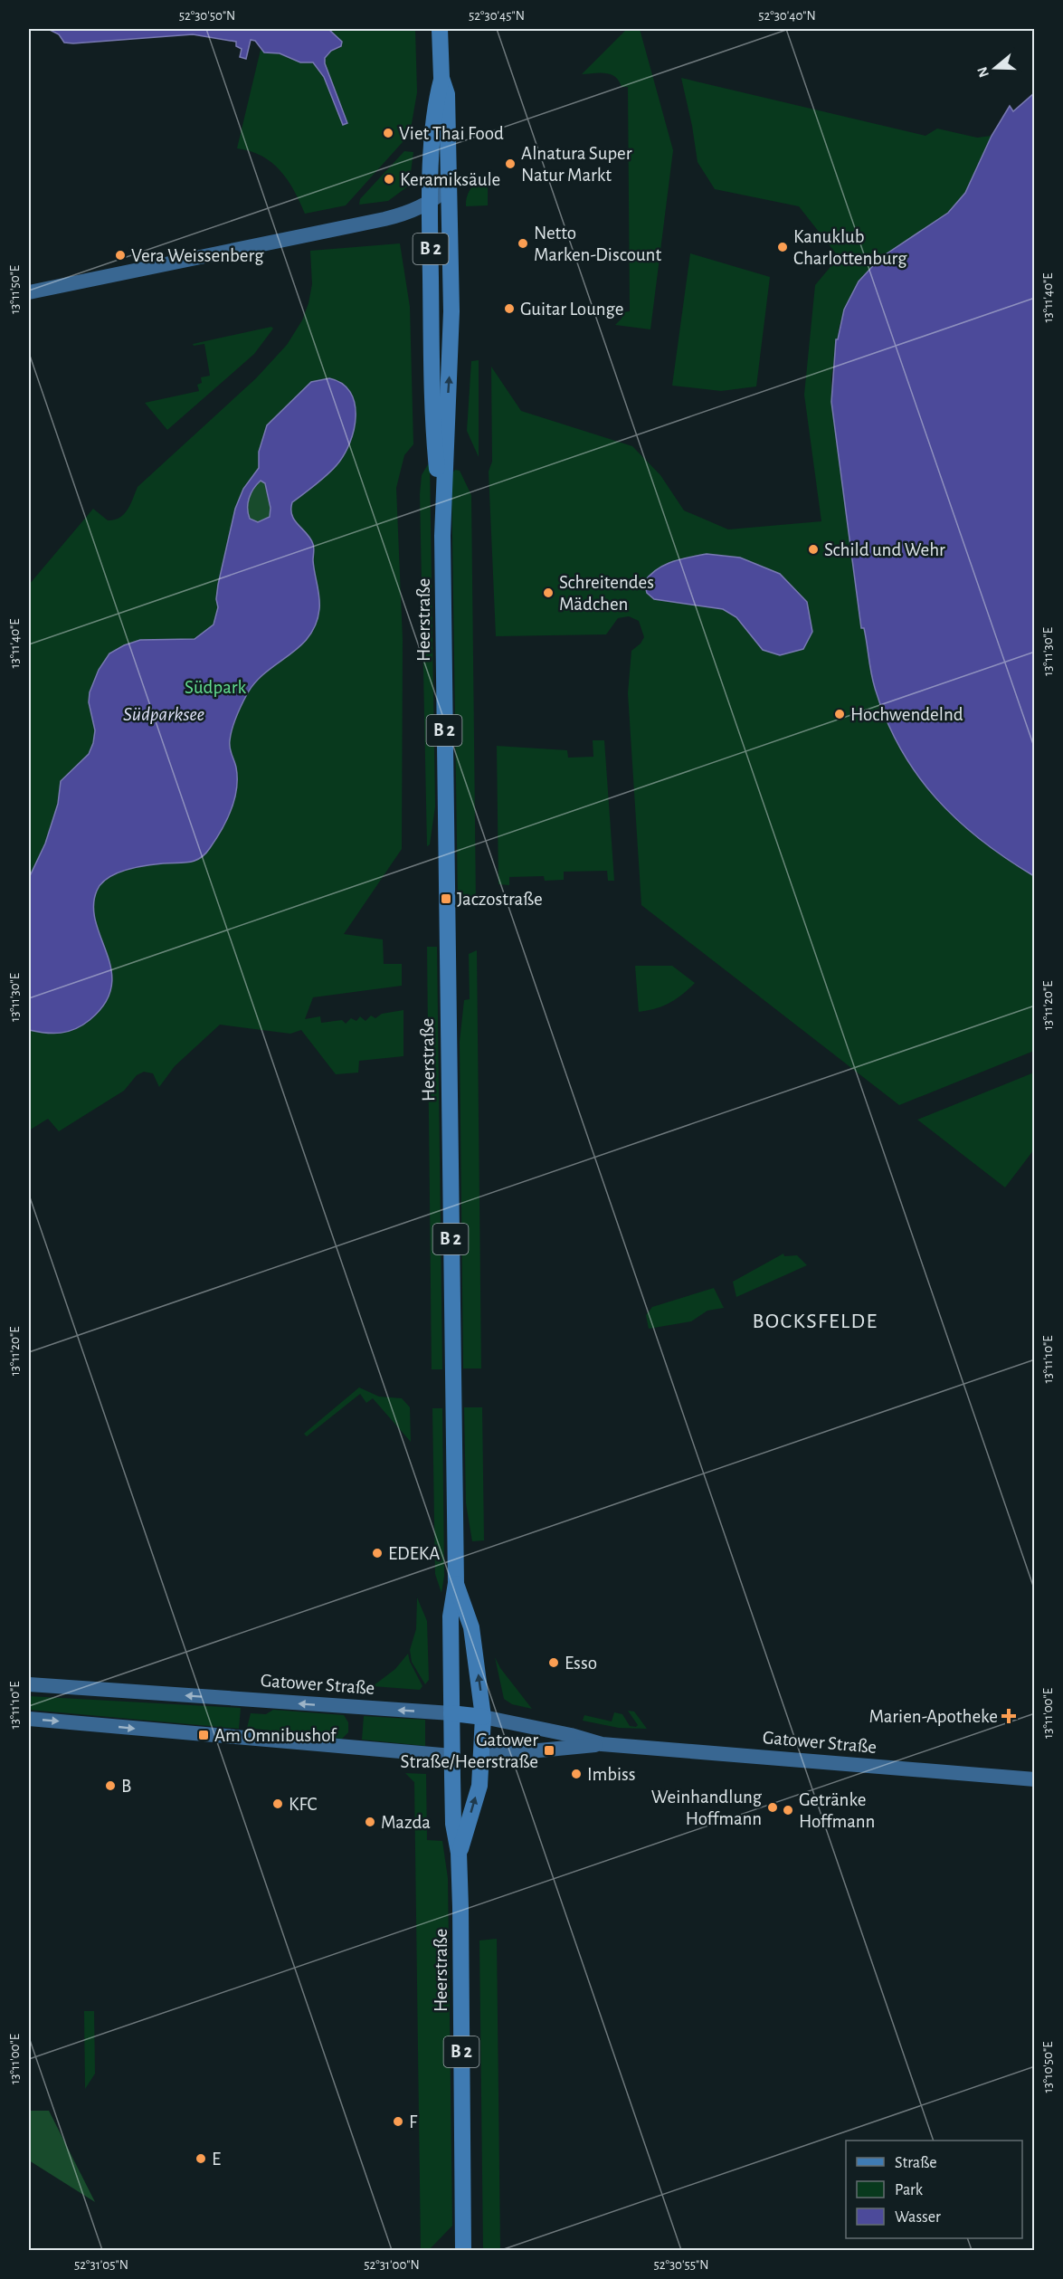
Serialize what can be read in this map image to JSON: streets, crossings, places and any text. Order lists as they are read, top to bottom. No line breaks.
{"streets":{"main road":["B 2","Heerstraße","Gatower Straße"]},"crossings":[["Heerstraße","Gatower Straße"]],"districts":["BOCKSFELDE"],"water":["Südparksee"],"parks":["Südpark"],"places":{"other":["Viet Thai Food","Alnatura Super Natur Markt","Keramiksäule","Netto Marken-Discount","Kanuklub Charlottenburg","Vera Weissenberg","Guitar Lounge","Schild und Wehr","Schreitendes Mädchen","Hochwendelnd","EDEKA","Esso","Imbiss","B","KFC","Weinhandlung Hoffmann","Getränke Hoffmann","Mazda","F","E"],"transit":["Jaczostraße","Am Omnibushof","Gatower Straße/Heerstraße"],"health":["Marien-Apotheke"]},"legend":["Straße","Park","Wasser"],"north":"left","coordinates":["52°30'50\"N","52°30'45\"N","52°30'40\"N","13°11'50\"E","13°11'40\"E","13°11'30\"E","13°11'20\"E","13°11'10\"E","13°11'00\"E","13°10'50\"E","52°31'05\"N","52°31'00\"N","52°30'55\"N"]}
